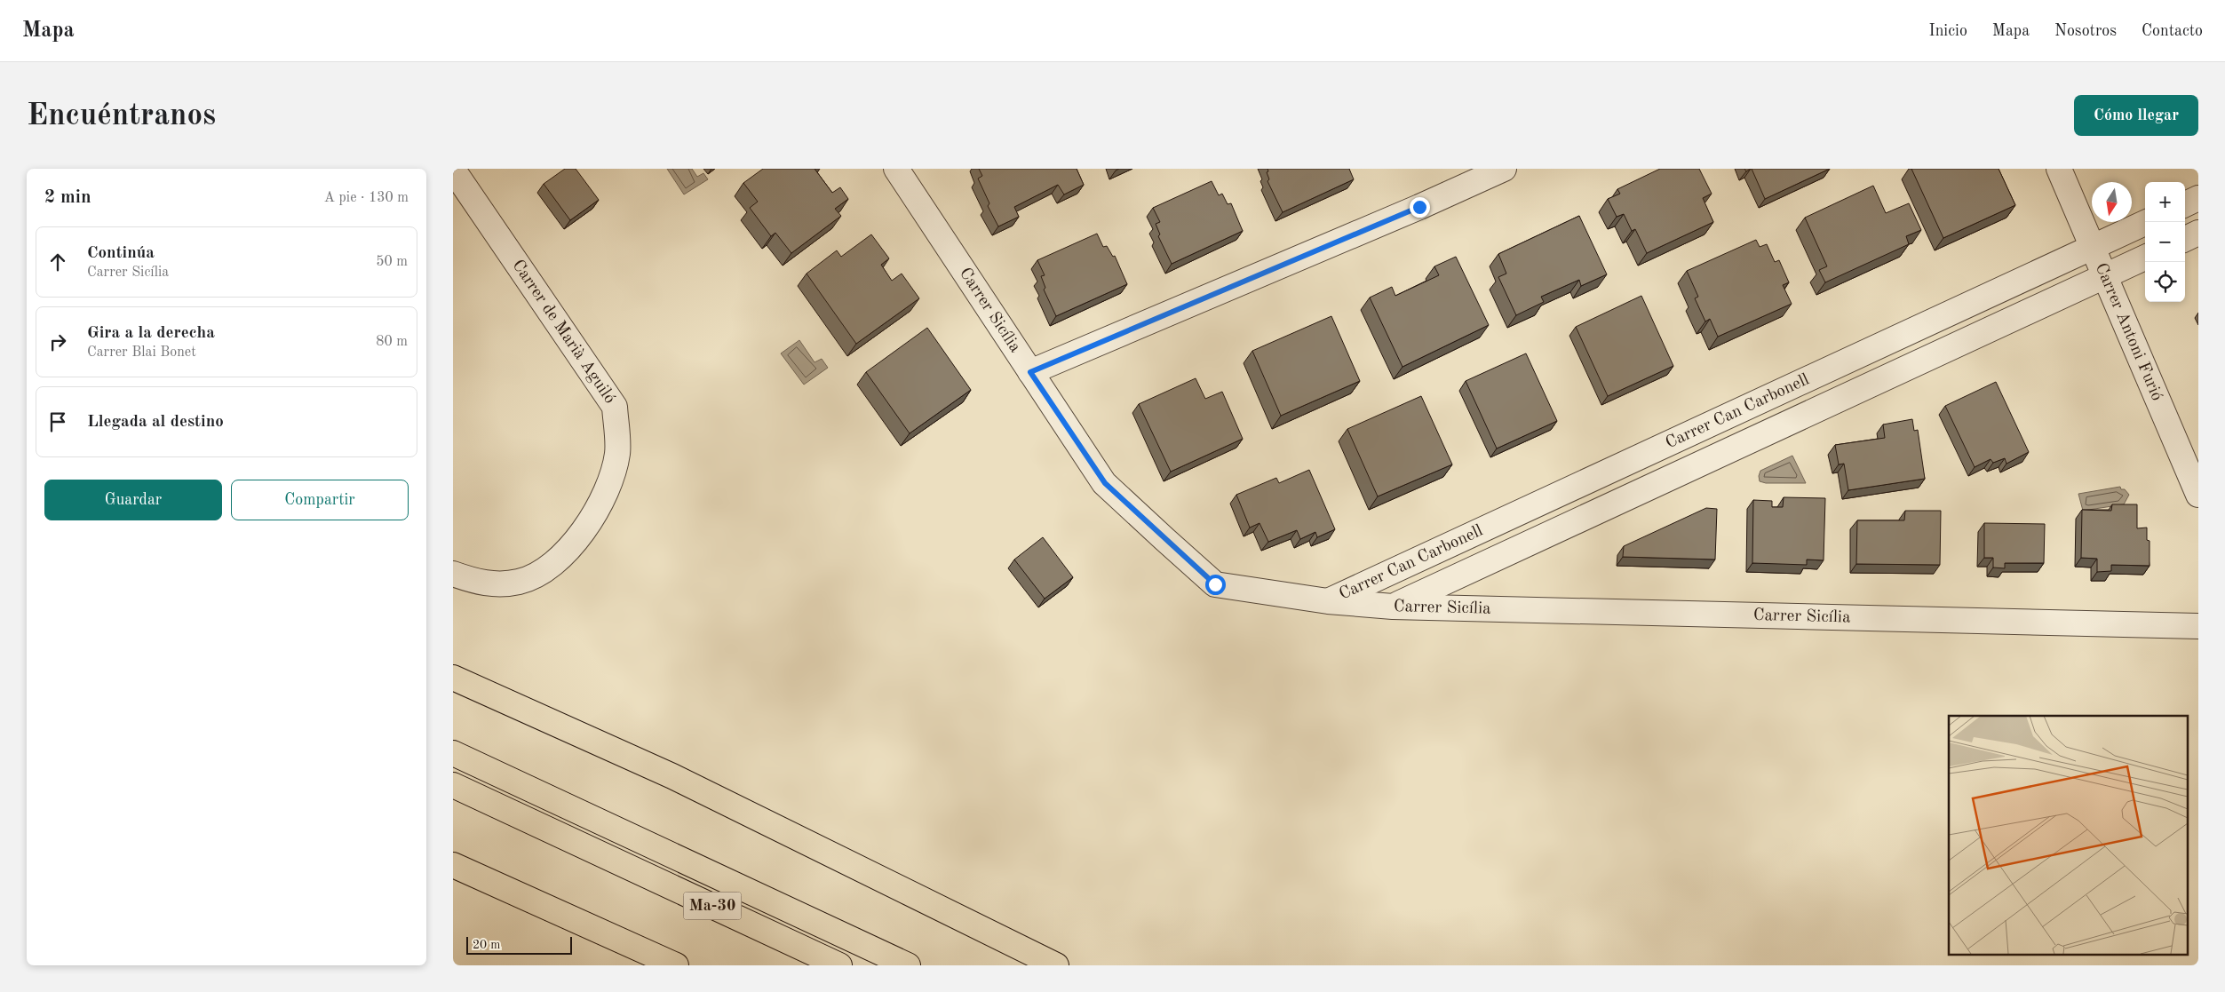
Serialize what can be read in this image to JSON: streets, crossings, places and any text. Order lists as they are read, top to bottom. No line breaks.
{"streets":{"highway":["Ma-30"],"street":["Carrer Sicília","Carrer de Marià Aguiló","Carrer Antoni Furió","Carrer Can Carbonell"]},"crossings":[["Carrer Sicília","Carrer Can Carbonell"],["Carrer Antoni Furió","Carrer Can Carbonell"]],"scale_bar":"20 m","north":"bottom","page":{"header":"Mapa","nav":["Inicio","Mapa","Nosotros","Contacto"],"buttons":["Cómo llegar",["Guardar","Compartir"]],"title":"Encuéntranos","heading":["2 min","A pie · 130 m"],"map_buttons":["+","−"],"list":[["Continúa","Carrer Sicília","50 m"],["Gira a la derecha","Carrer Blai Bonet","80 m"],"Llegada al destino"],"scale":"20 m"}}
